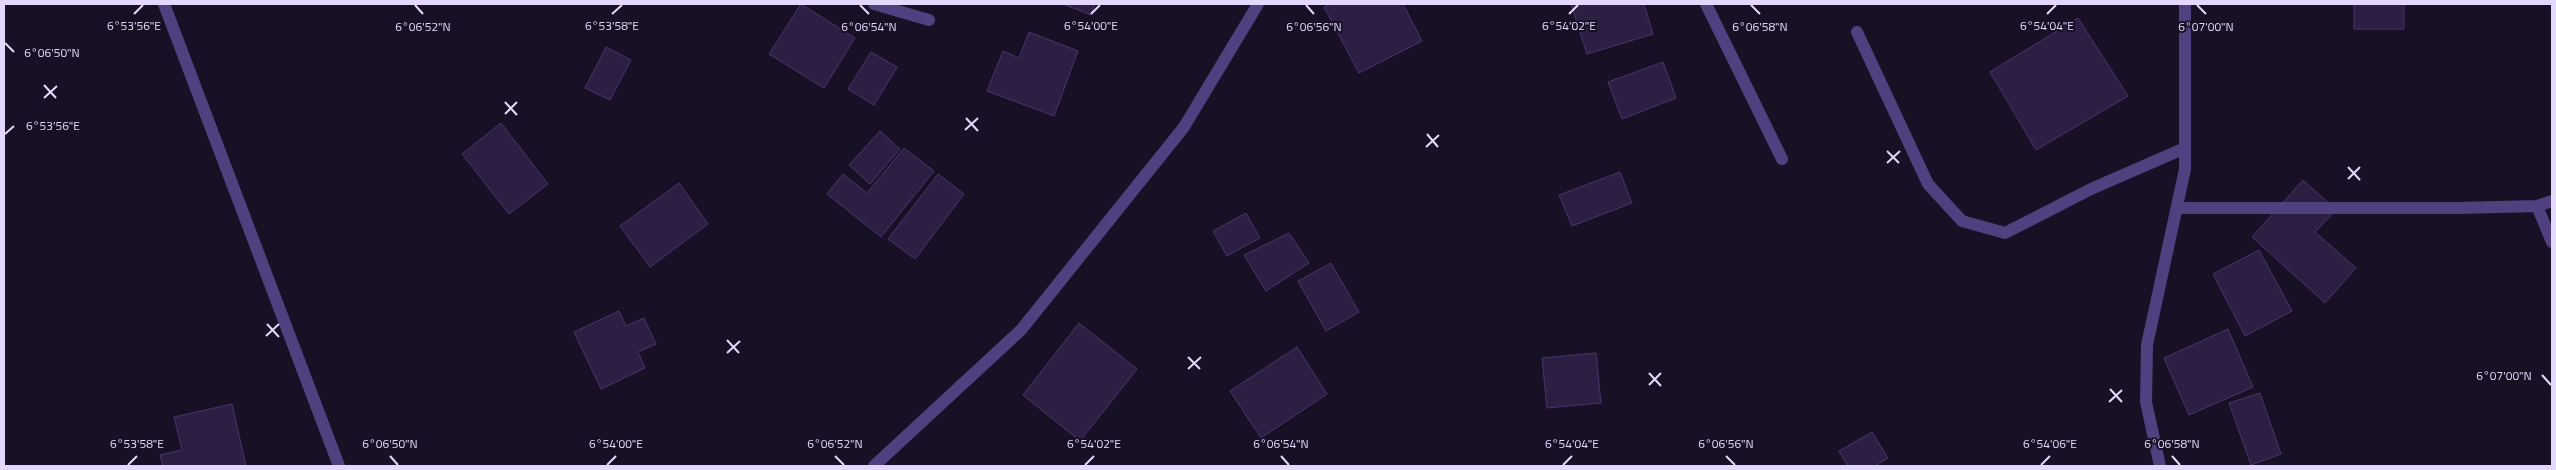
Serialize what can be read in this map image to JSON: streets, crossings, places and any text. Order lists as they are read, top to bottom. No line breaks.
{"coordinates":["6°53'58\"E","6°54'00\"E","6°54'02\"E","6°54'04\"E","6°53'56\"E","6°06'56\"N","6°06'58\"N","6°07'00\"N","6°06'52\"N","6°06'54\"N","6°06'50\"N","6°54'06\"E"]}
